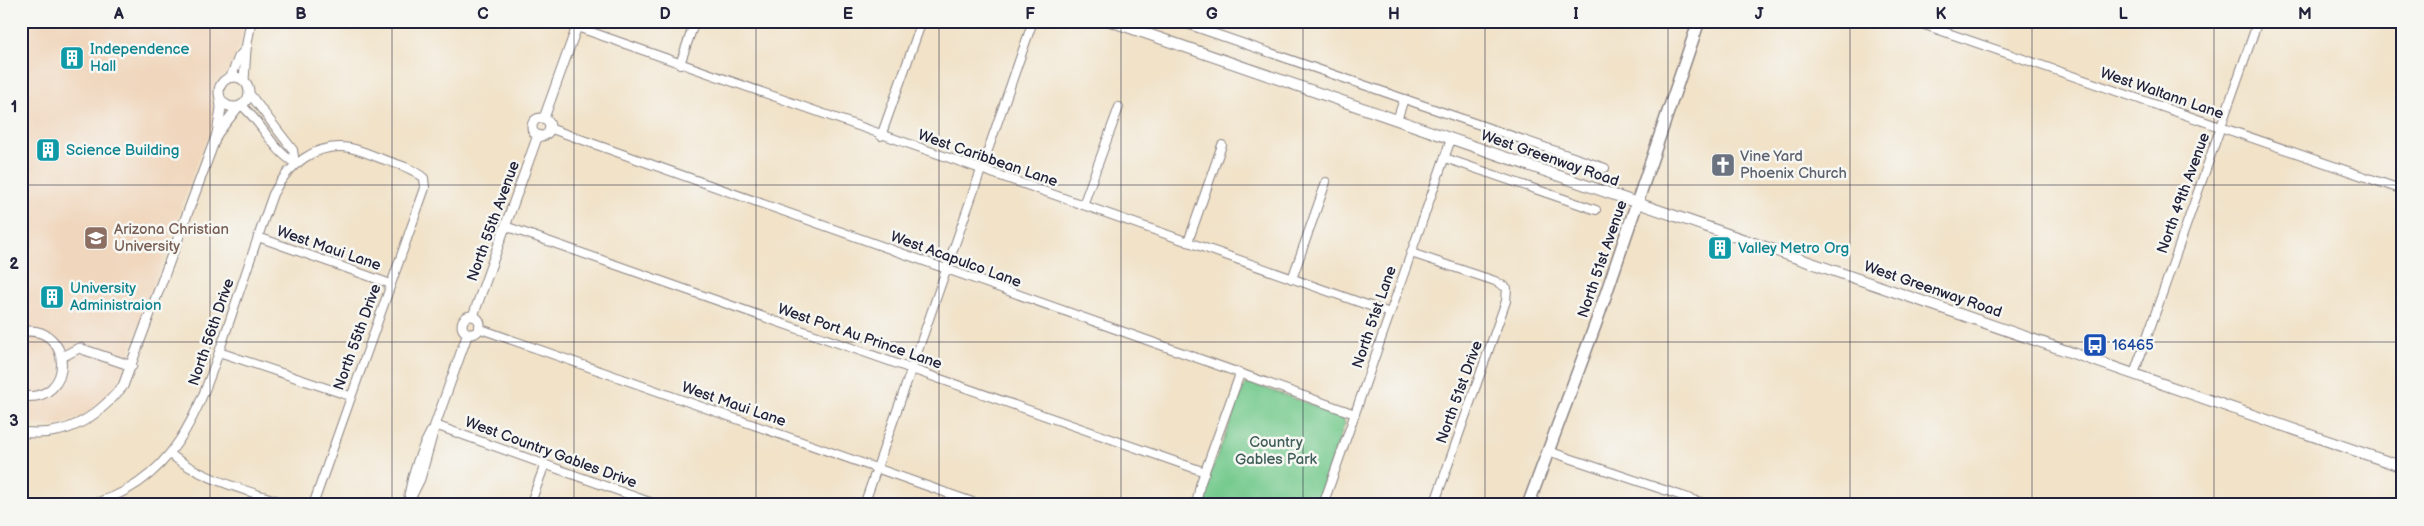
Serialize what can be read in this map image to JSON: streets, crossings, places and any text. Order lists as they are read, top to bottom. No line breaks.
{"streets":{"main road":["West Greenway Road","North 51st Avenue"],"street":["West Waltann Lane","West Caribbean Lane","North 49th Avenue","North 55th Avenue","West Maui Lane","West Acapulco Lane","North 51st Lane","North 56th Drive","West Port Au Prince Lane","North 55th Drive","North 51st Drive","West Country Gables Drive"]},"crossings":[["West Waltann Lane","North 49th Avenue"],["West Caribbean Lane","North 55th Avenue"],["West Caribbean Lane","North 51st Lane"],["West Greenway Road","North 49th Avenue"],["West Greenway Road","North 51st Avenue"],["West Greenway Road","North 51st Lane"],["North 55th Avenue","West Maui Lane"],["North 55th Avenue","West Acapulco Lane"],["North 55th Avenue","West Port Au Prince Lane"],["North 55th Avenue","West Country Gables Drive"],["West Maui Lane","North 56th Drive"],["West Maui Lane","North 55th Drive"],["West Acapulco Lane","North 51st Lane"],["North 51st Lane","North 51st Drive"],["North 56th Drive","North 55th Drive"]],"parks":["Country Gables Park"],"places":{"building":["Independence Hall","Science Building","Valley Metro Org","University Administraion"],"church":["Vine Yard Phoenix Church"],"school or university":["Arizona Christian University"],"bus stop":["16465"]},"grid":{"columns":["A","B","C","D","E","F","G","H","I","J","K","L","M"],"rows":["1","2","3"]}}
